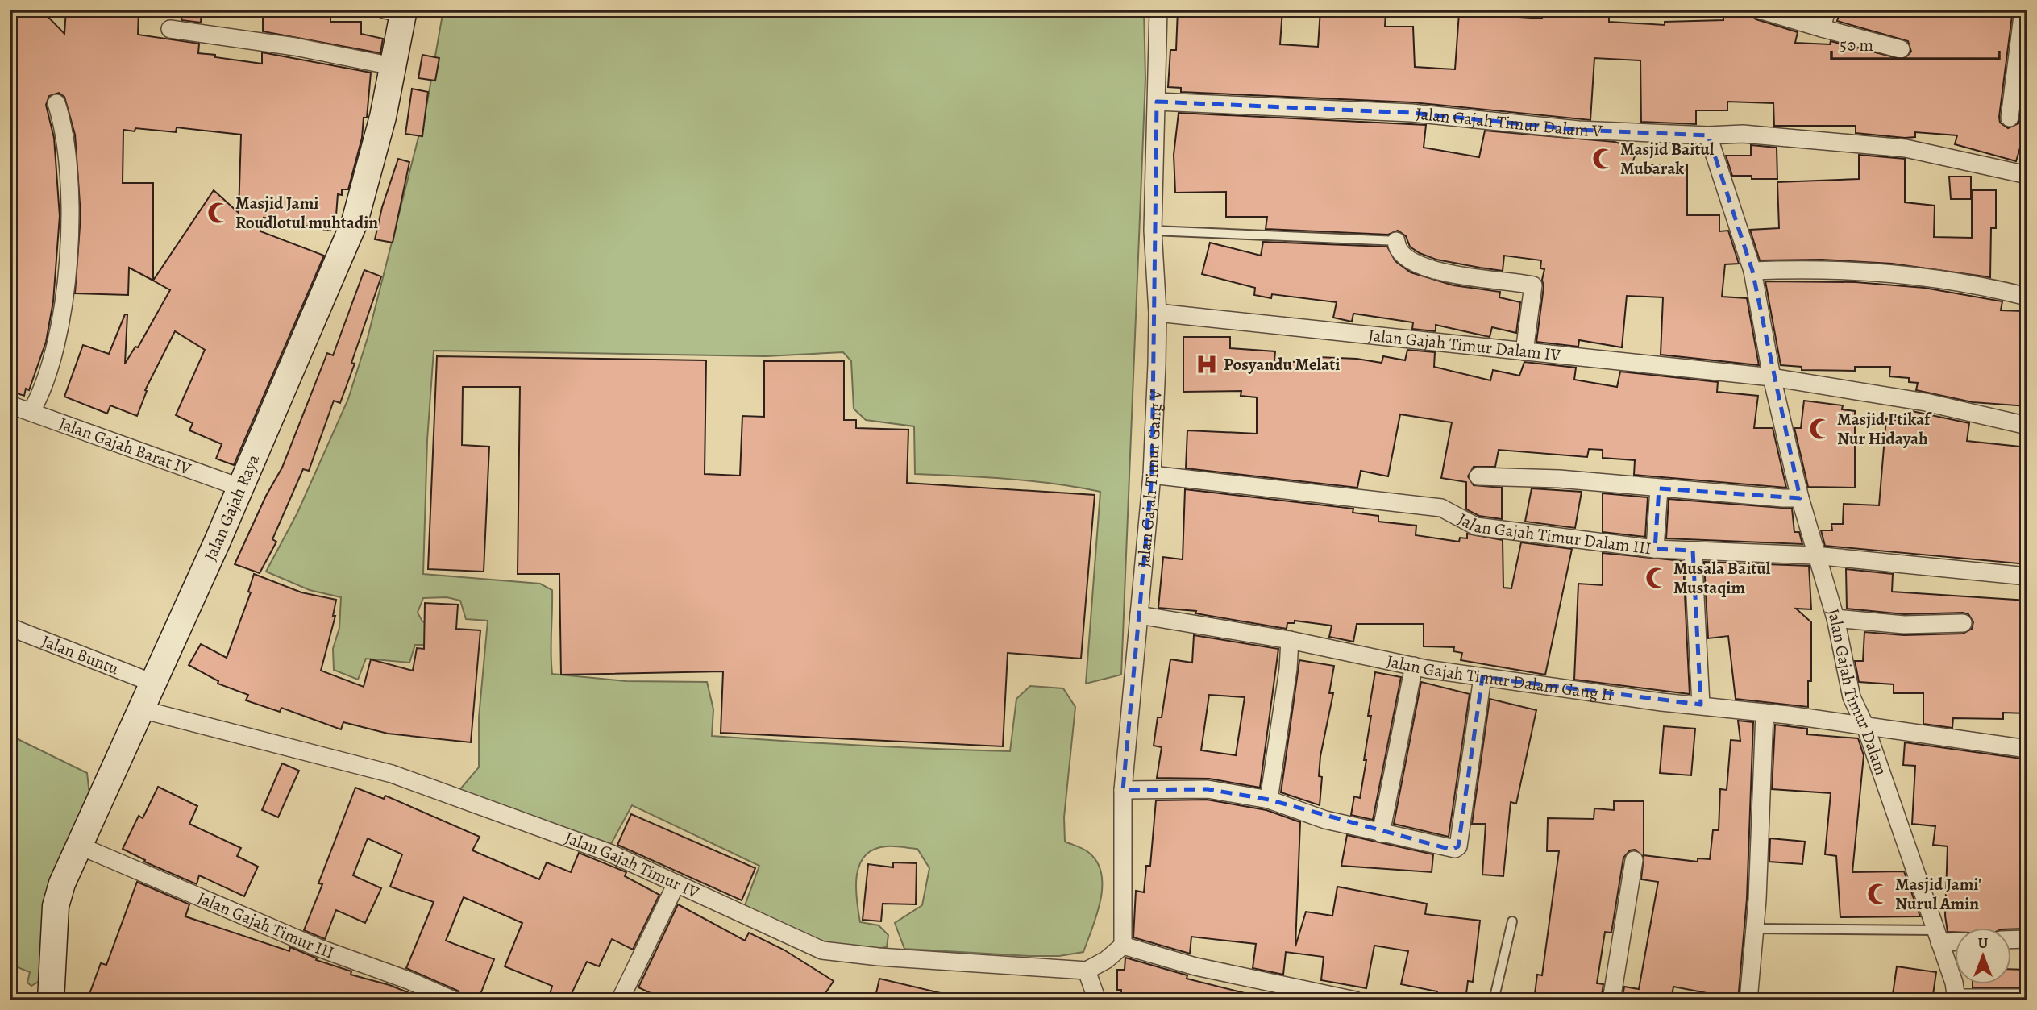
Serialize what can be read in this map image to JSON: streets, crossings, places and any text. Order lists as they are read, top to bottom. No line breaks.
{"streets":{"main road":["Jalan Gajah Raya"],"street":["Jalan Gajah Timur Dalam V","Jalan Gajah Timur Dalam IV","Jalan Gajah Barat IV","Jalan Gajah Timur Gang V","Jalan Gajah Timur Dalam III","Jalan Buntu","Jalan Gajah Timur Dalam Gang II","Jalan Gajah Timur Dalam","Jalan Gajah Timur IV","Jalan Gajah Timur III"]},"crossings":[["Jalan Gajah Timur Dalam V","Jalan Gajah Timur Gang V"],["Jalan Gajah Timur Dalam IV","Jalan Gajah Timur Gang V"],["Jalan Gajah Timur Dalam IV","Jalan Gajah Timur Dalam"],["Jalan Gajah Barat IV","Jalan Gajah Raya"],["Jalan Gajah Timur Gang V","Jalan Gajah Timur Dalam III"],["Jalan Gajah Timur Gang V","Jalan Gajah Timur Dalam Gang II"],["Jalan Gajah Raya","Jalan Buntu"],["Jalan Gajah Raya","Jalan Gajah Timur IV"],["Jalan Gajah Raya","Jalan Gajah Timur III"],["Jalan Gajah Timur Dalam III","Jalan Gajah Timur Dalam"],["Jalan Gajah Timur Dalam Gang II","Jalan Gajah Timur Dalam"]],"places":{"mosque":["Masjid Baitul Mubarak","Masjid Jami Roudlotul muhtadin","Masjid I'tikaf Nur Hidayah","Musala Baitul Mustaqim","Masjid Jami' Nurul Amin"],"hospital":["Posyandu Melati"]},"scale_bar":"50 m","north":"top"}
